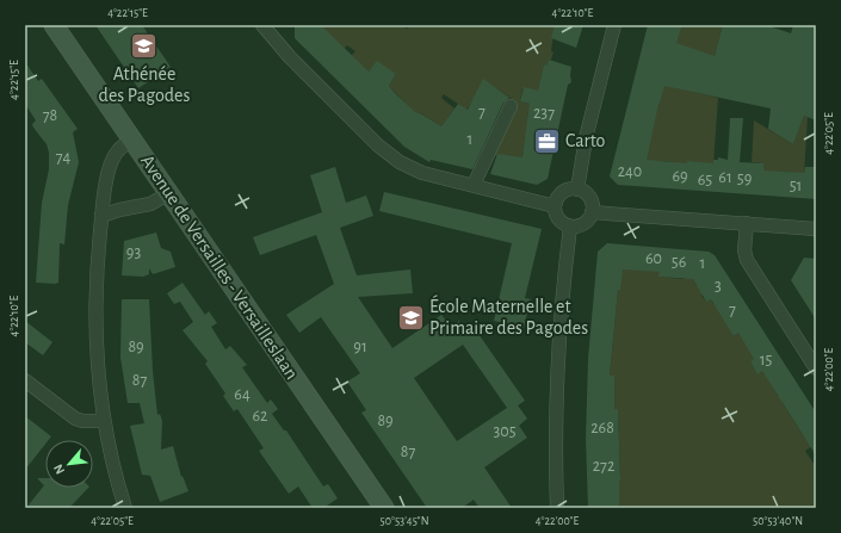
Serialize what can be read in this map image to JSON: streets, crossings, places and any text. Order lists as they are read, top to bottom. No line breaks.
{"streets":{"street":["Avenue de Versailles - Versailleslaan"]},"places":{"school or university":["Athénée des Pagodes","École Maternelle et Primaire des Pagodes"],"office":["Carto"]},"house_numbers":["7","237","78","1","74","240","69","61","59","65","51","93","60","56","1","3","7","89","91","15","87","64","62","89","268","305","87","272"],"north":"bottom left","coordinates":["4°22'15\"E","4°22'10\"E","4°22'05\"E","4°22'00\"E","50°53'45\"N","50°53'40\"N"]}
